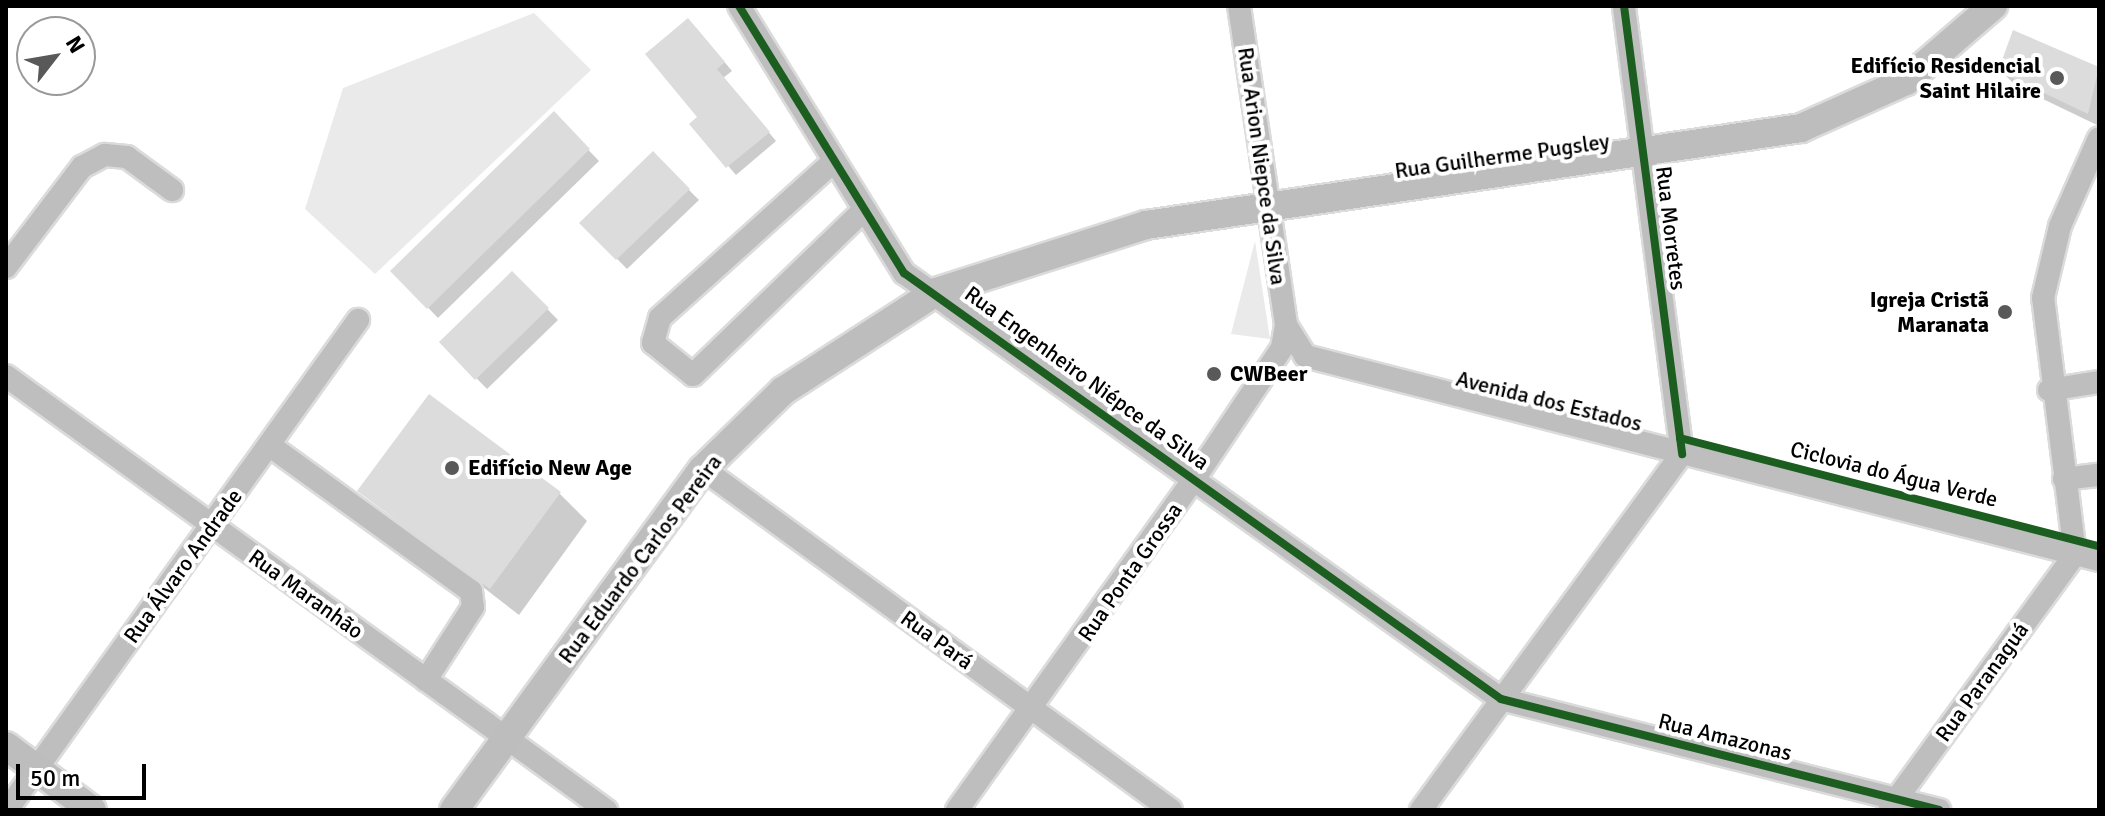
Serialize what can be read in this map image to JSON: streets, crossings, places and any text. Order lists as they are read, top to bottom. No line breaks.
{"streets":{"main road":["Rua Guilherme Pugsley","Rua Eduardo Carlos Pereira"],"street":["Rua Arion Niepce da Silva","Rua Morretes","Rua Engenheiro Niépce da Silva","Avenida dos Estados","Rua Álvaro Andrade","Rua Ponta Grossa","Rua Maranhão","Rua Pará","Rua Paranaguá","Rua Amazonas"],"cycle path":["Ciclovia do Água Verde"]},"crossings":[["Rua Guilherme Pugsley","Rua Arion Niepce da Silva"],["Rua Guilherme Pugsley","Rua Morretes"],["Rua Guilherme Pugsley","Rua Eduardo Carlos Pereira"],["Rua Arion Niepce da Silva","Avenida dos Estados"],["Rua Arion Niepce da Silva","Rua Eduardo Carlos Pereira"],["Rua Arion Niepce da Silva","Rua Ponta Grossa"],["Rua Morretes","Avenida dos Estados"],["Rua Engenheiro Niépce da Silva","Rua Eduardo Carlos Pereira"],["Rua Engenheiro Niépce da Silva","Rua Ponta Grossa"],["Rua Engenheiro Niépce da Silva","Rua Amazonas"],["Avenida dos Estados","Rua Ponta Grossa"],["Avenida dos Estados","Rua Paranaguá"],["Rua Eduardo Carlos Pereira","Rua Maranhão"],["Rua Eduardo Carlos Pereira","Rua Pará"],["Rua Álvaro Andrade","Rua Maranhão"],["Rua Ponta Grossa","Rua Pará"],["Rua Paranaguá","Rua Amazonas"]],"places":["Edifício Residencial Saint Hilaire","Igreja Cristã Maranata","CWBeer","Edifício New Age"],"scale_bar":"50 m","north":"top right"}
